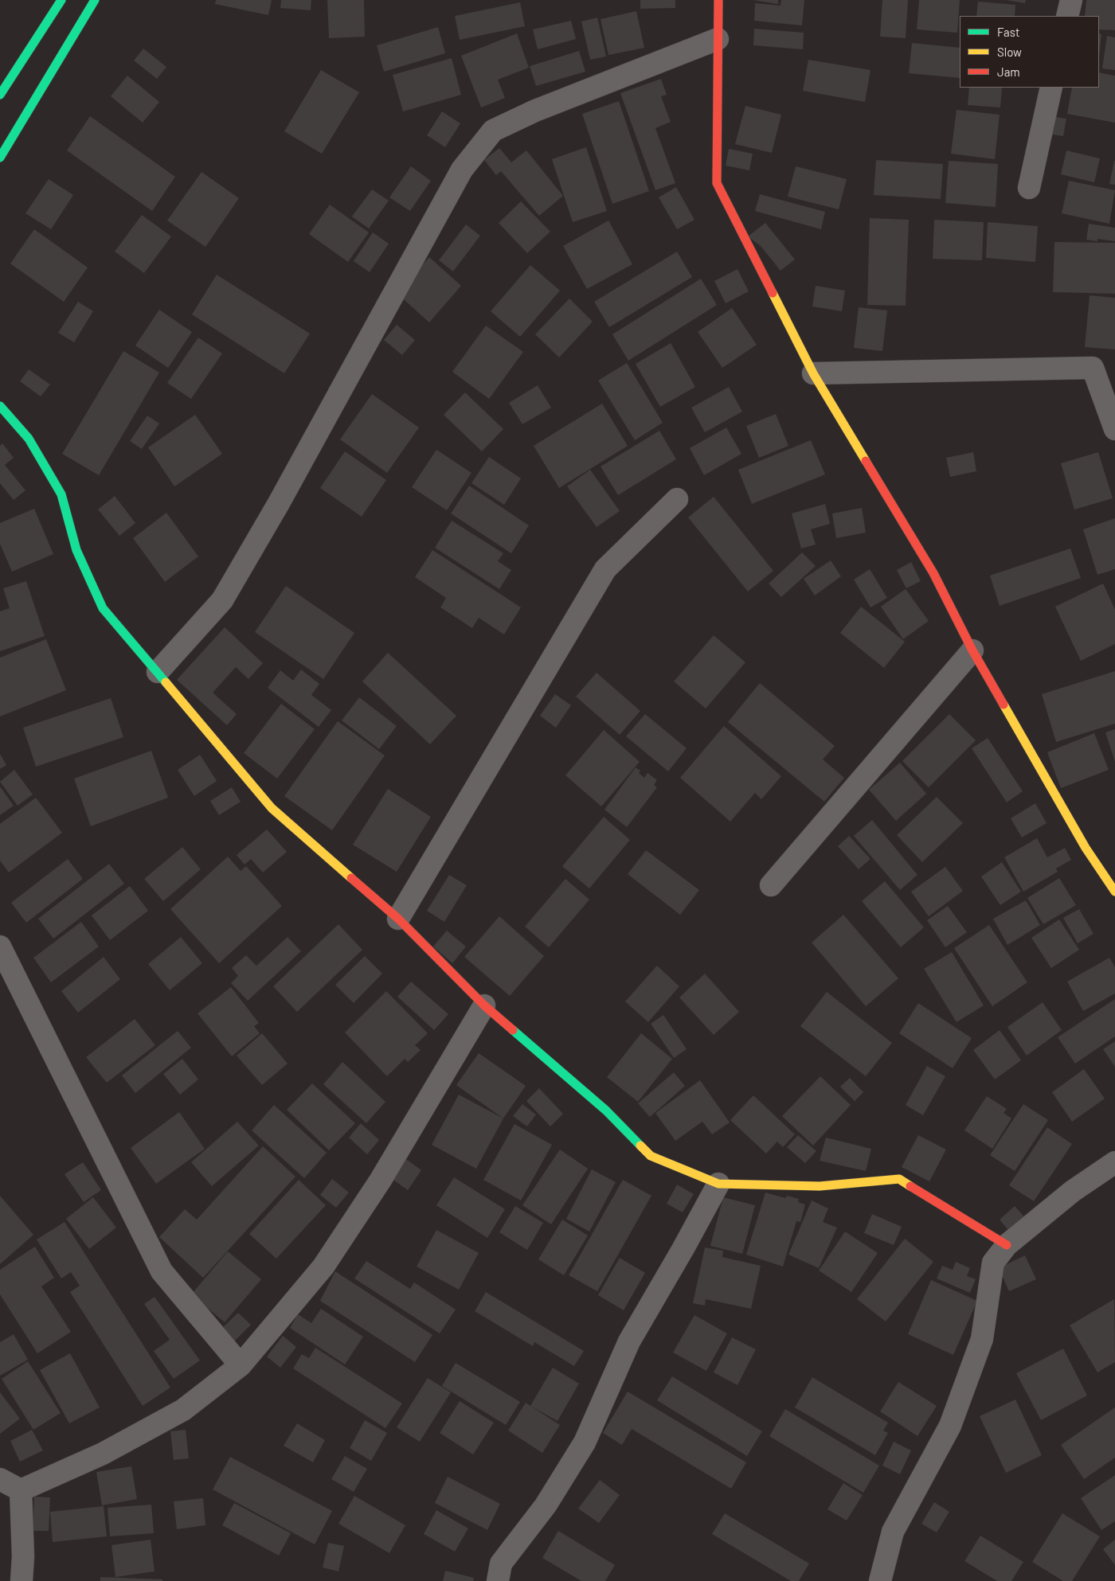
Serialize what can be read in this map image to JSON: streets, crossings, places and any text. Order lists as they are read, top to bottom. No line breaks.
{"legend":["Fast","Slow","Jam"]}
